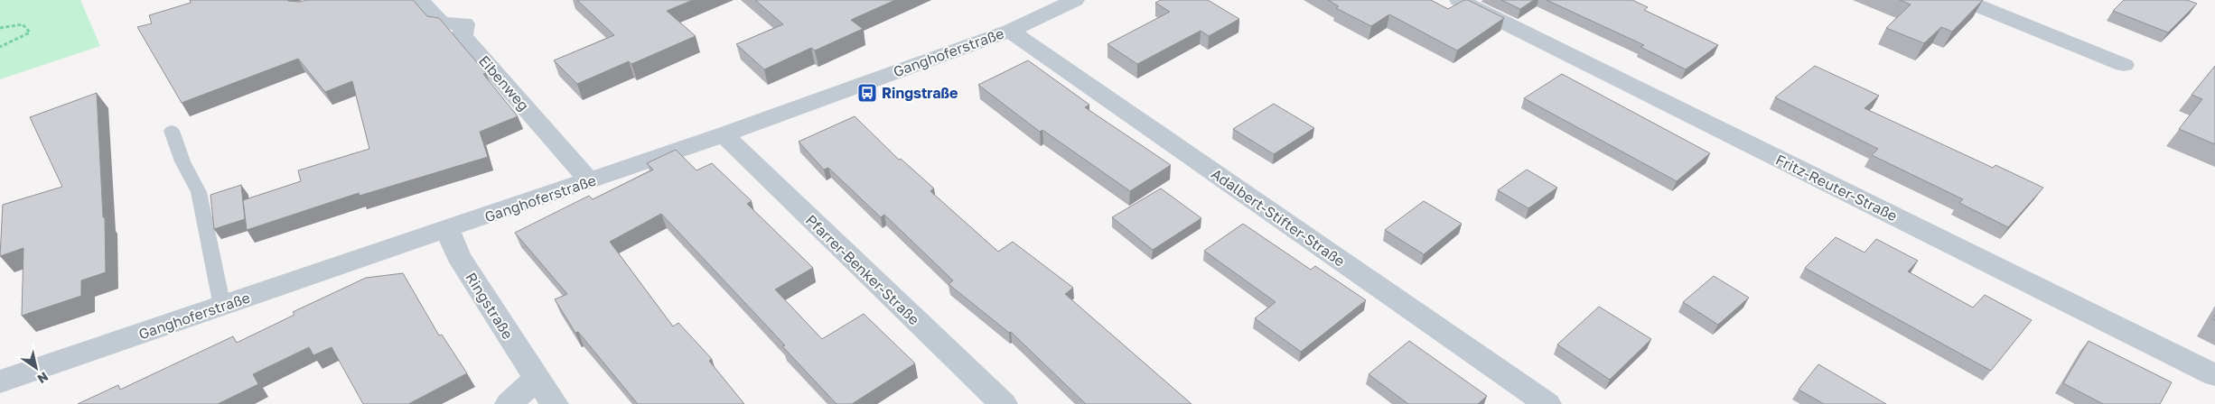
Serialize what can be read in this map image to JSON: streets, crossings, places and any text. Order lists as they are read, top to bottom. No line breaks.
{"streets":{"street":["Ganghoferstraße","Eibenweg","Fritz-Reuter-Straße","Adalbert-Stifter-Straße","Pfarrer-Benker-Straße","Ringstraße"]},"crossings":[["Ganghoferstraße","Eibenweg"],["Ganghoferstraße","Adalbert-Stifter-Straße"],["Ganghoferstraße","Pfarrer-Benker-Straße"],["Ganghoferstraße","Ringstraße"]],"places":{"bus stop":["Ringstraße"]},"north":"bottom right"}
